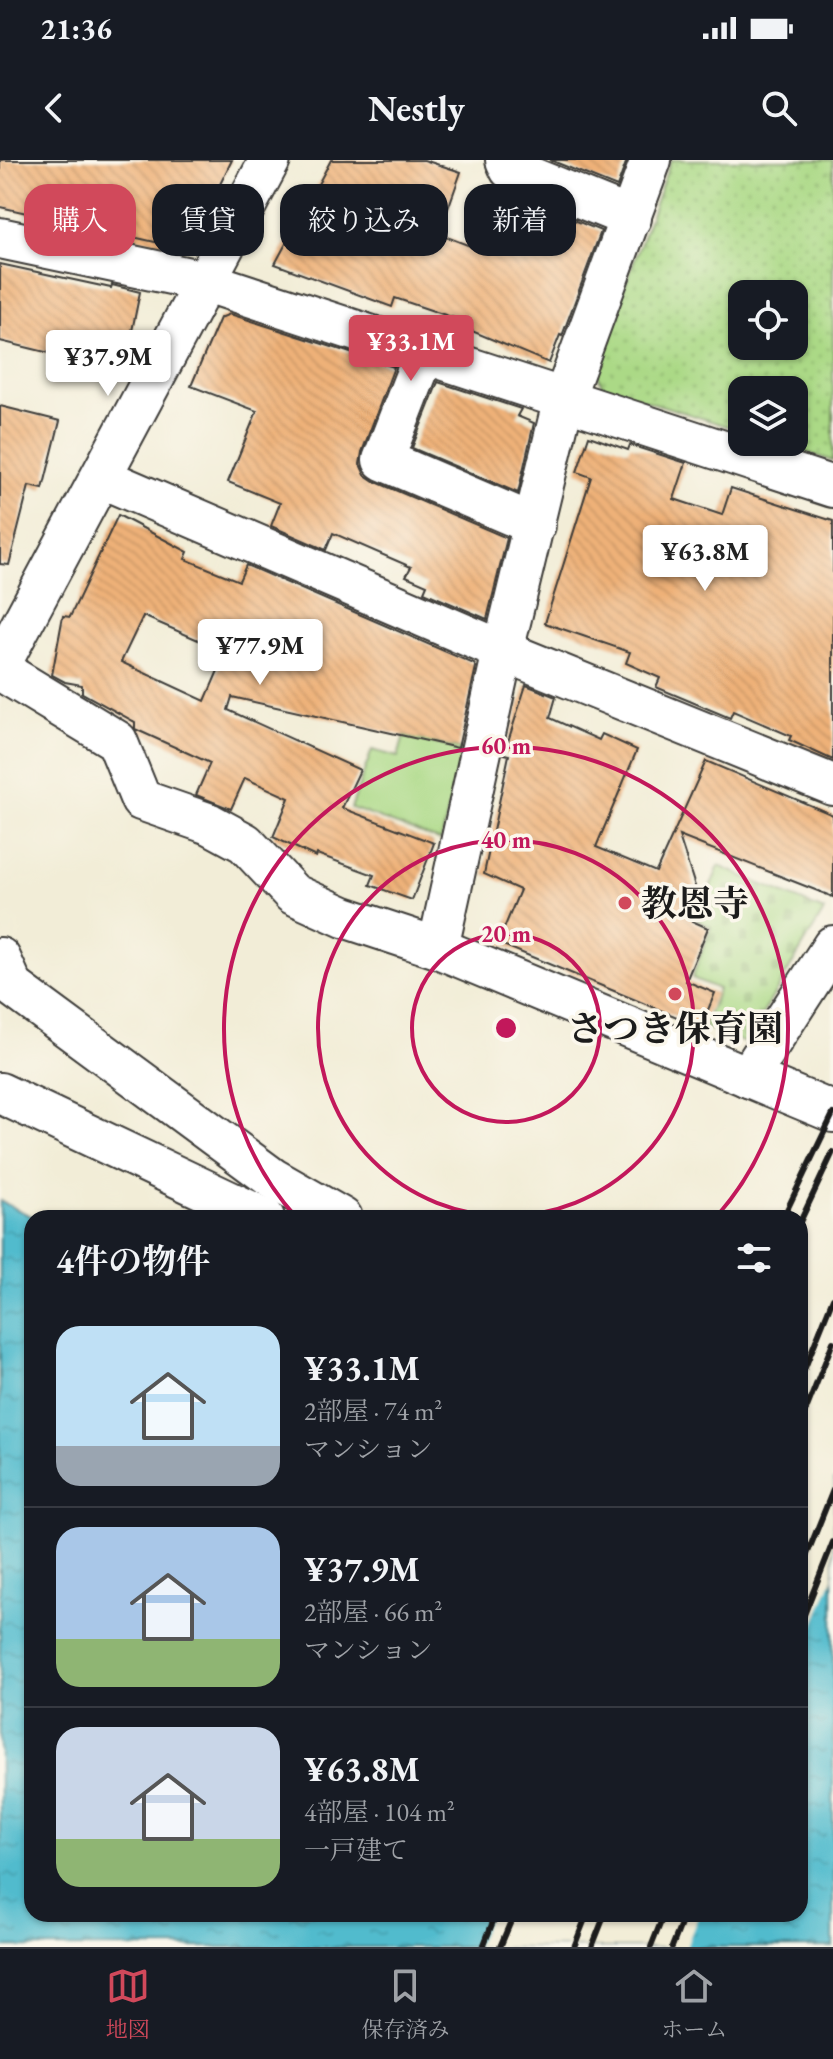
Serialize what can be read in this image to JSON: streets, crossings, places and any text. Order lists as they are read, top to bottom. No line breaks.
{"places":["教恩寺","さつき保育園"],"page":{"status":"21:36","header":"Nestly","chip":["購入","賃貸","絞り込み","新着"],"price":["¥33.1M","¥37.9M","¥63.8M","¥77.9M"],"heading":"4件の物件","list":[{"name":"¥33.1M","note":"2部屋 · 74 m² · マンション"},{"name":"¥37.9M","note":"2部屋 · 66 m² · マンション"},{"name":"¥63.8M","note":"4部屋 · 104 m² · 一戸建て"}],"tabs":["地図","保存済み","ホーム"]},"rings":["60 m","40 m","20 m"]}
